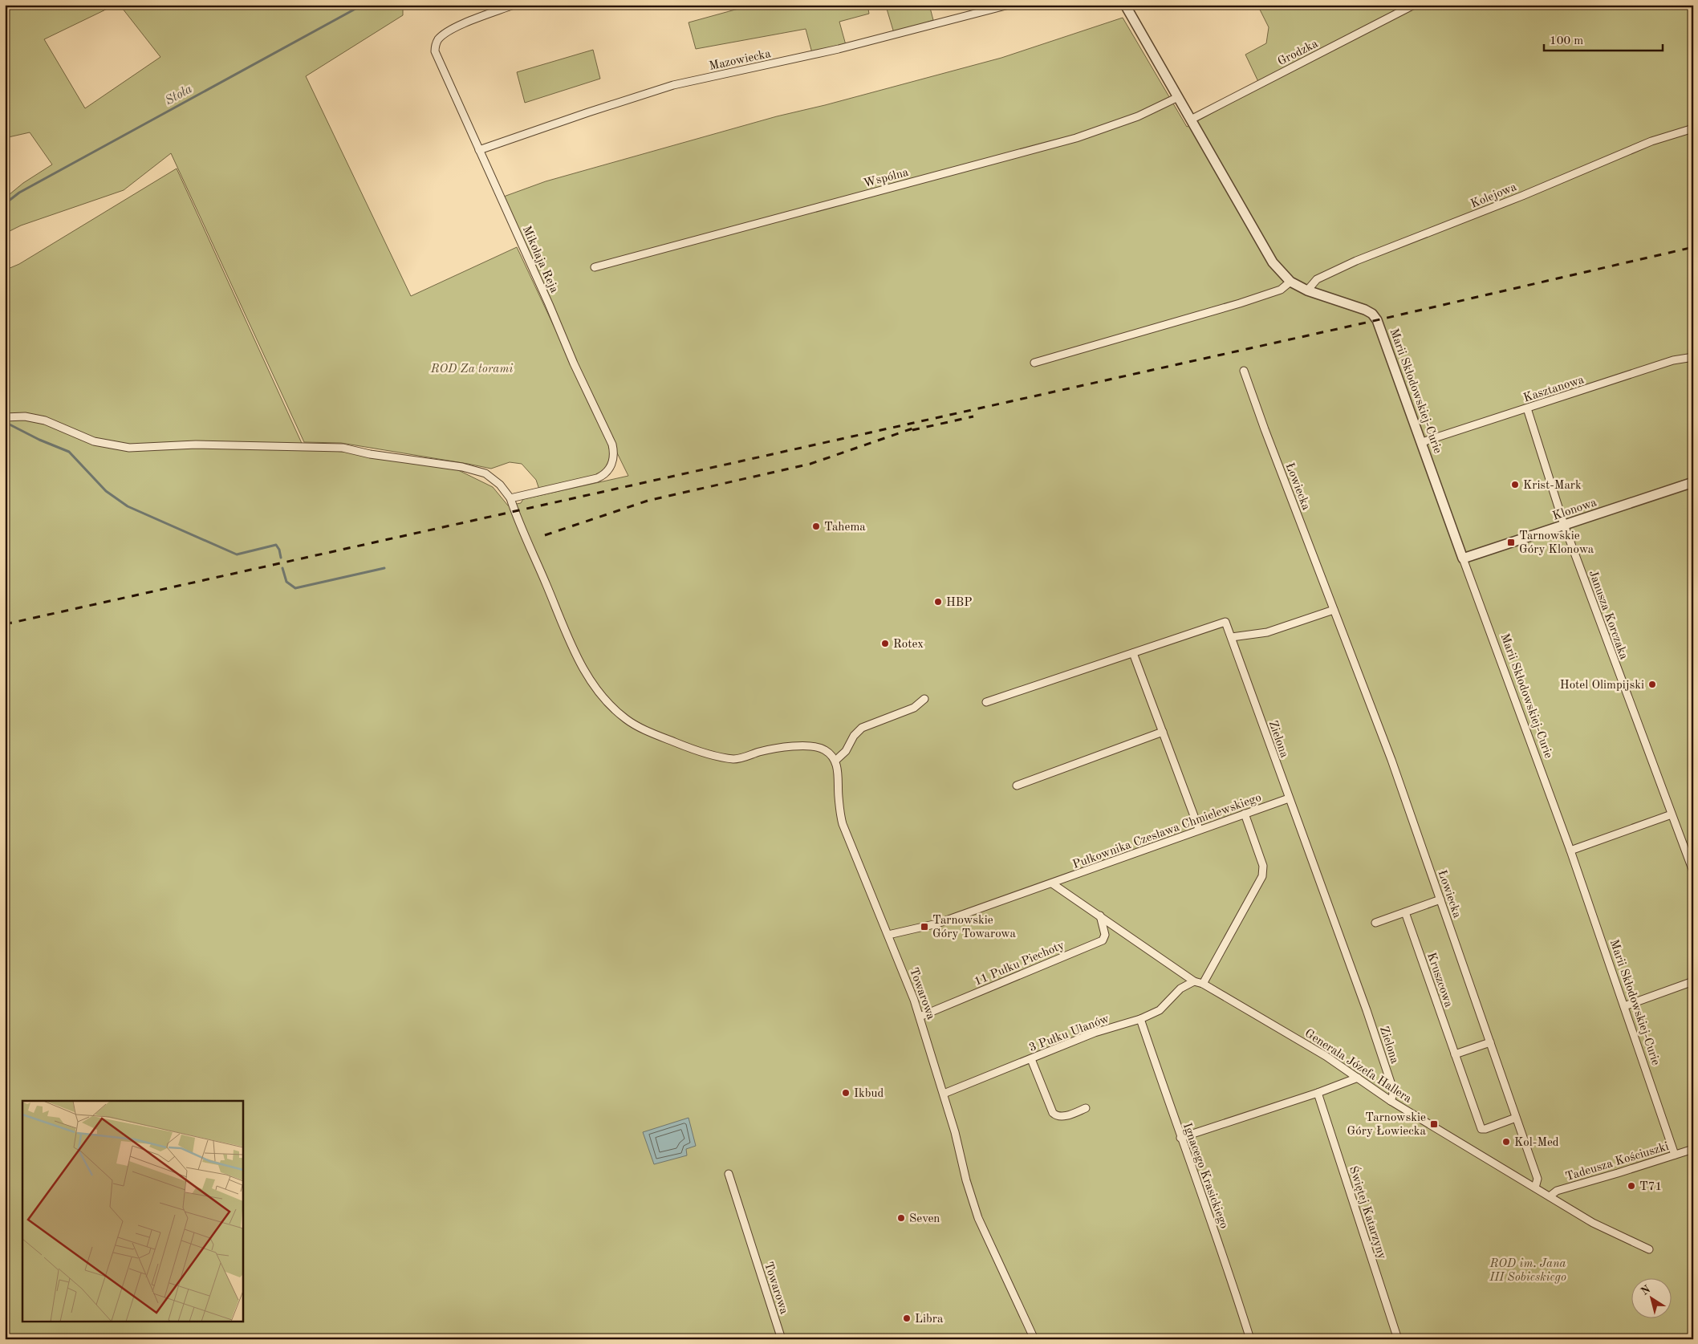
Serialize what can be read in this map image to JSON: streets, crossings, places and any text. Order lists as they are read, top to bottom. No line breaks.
{"streets":{"street":["Grodzka","Mazowiecka","Wspólna","Kolejowa","Mikołaja Reja","Kasztanowa","Marii Skłodowskiej-Curie","Łowiecka","Klonowa","Janusza Korczaka","Zielona","Pułkownika Czesława Chmielewskiego","11 Pułku Piechoty","Kruszcowa","Towarowa","3 Pułku Ułanów","Generała Józefa Hallera","Tadeusza Kościuszki","Ignacego Krasickiego","Świętej Katarzyny"]},"crossings":[["Mazowiecka","Mikołaja Reja"],["Kolejowa","Marii Skłodowskiej-Curie"],["Kasztanowa","Marii Skłodowskiej-Curie"],["Kasztanowa","Janusza Korczaka"],["Marii Skłodowskiej-Curie","Klonowa"],["Marii Skłodowskiej-Curie","Tadeusza Kościuszki"],["Łowiecka","Kruszcowa"],["Łowiecka","Generała Józefa Hallera"],["Klonowa","Janusza Korczaka"],["Zielona","Pułkownika Czesława Chmielewskiego"],["Zielona","Generała Józefa Hallera"],["Pułkownika Czesława Chmielewskiego","Generała Józefa Hallera"],["11 Pułku Piechoty","Towarowa"],["11 Pułku Piechoty","Generała Józefa Hallera"],["Towarowa","3 Pułku Ułanów"],["3 Pułku Ułanów","Generała Józefa Hallera"],["3 Pułku Ułanów","Ignacego Krasickiego"],["Generała Józefa Hallera","Tadeusza Kościuszki"]],"water":["Stoła"],"parks":["ROD Za torami","ROD im. Jana III Sobieskiego"],"places":{"other":["Krist-Mark","Tahema","HBP","Rotex","Hotel Olimpijski","Ikbud","Kol-Med","T71","Seven","Libra"],"transit":["Tarnowskie Góry Klonowa","Tarnowskie Góry Towarowa","Tarnowskie Góry Łowiecka"]},"scale_bar":"100 m","north":"top left"}
